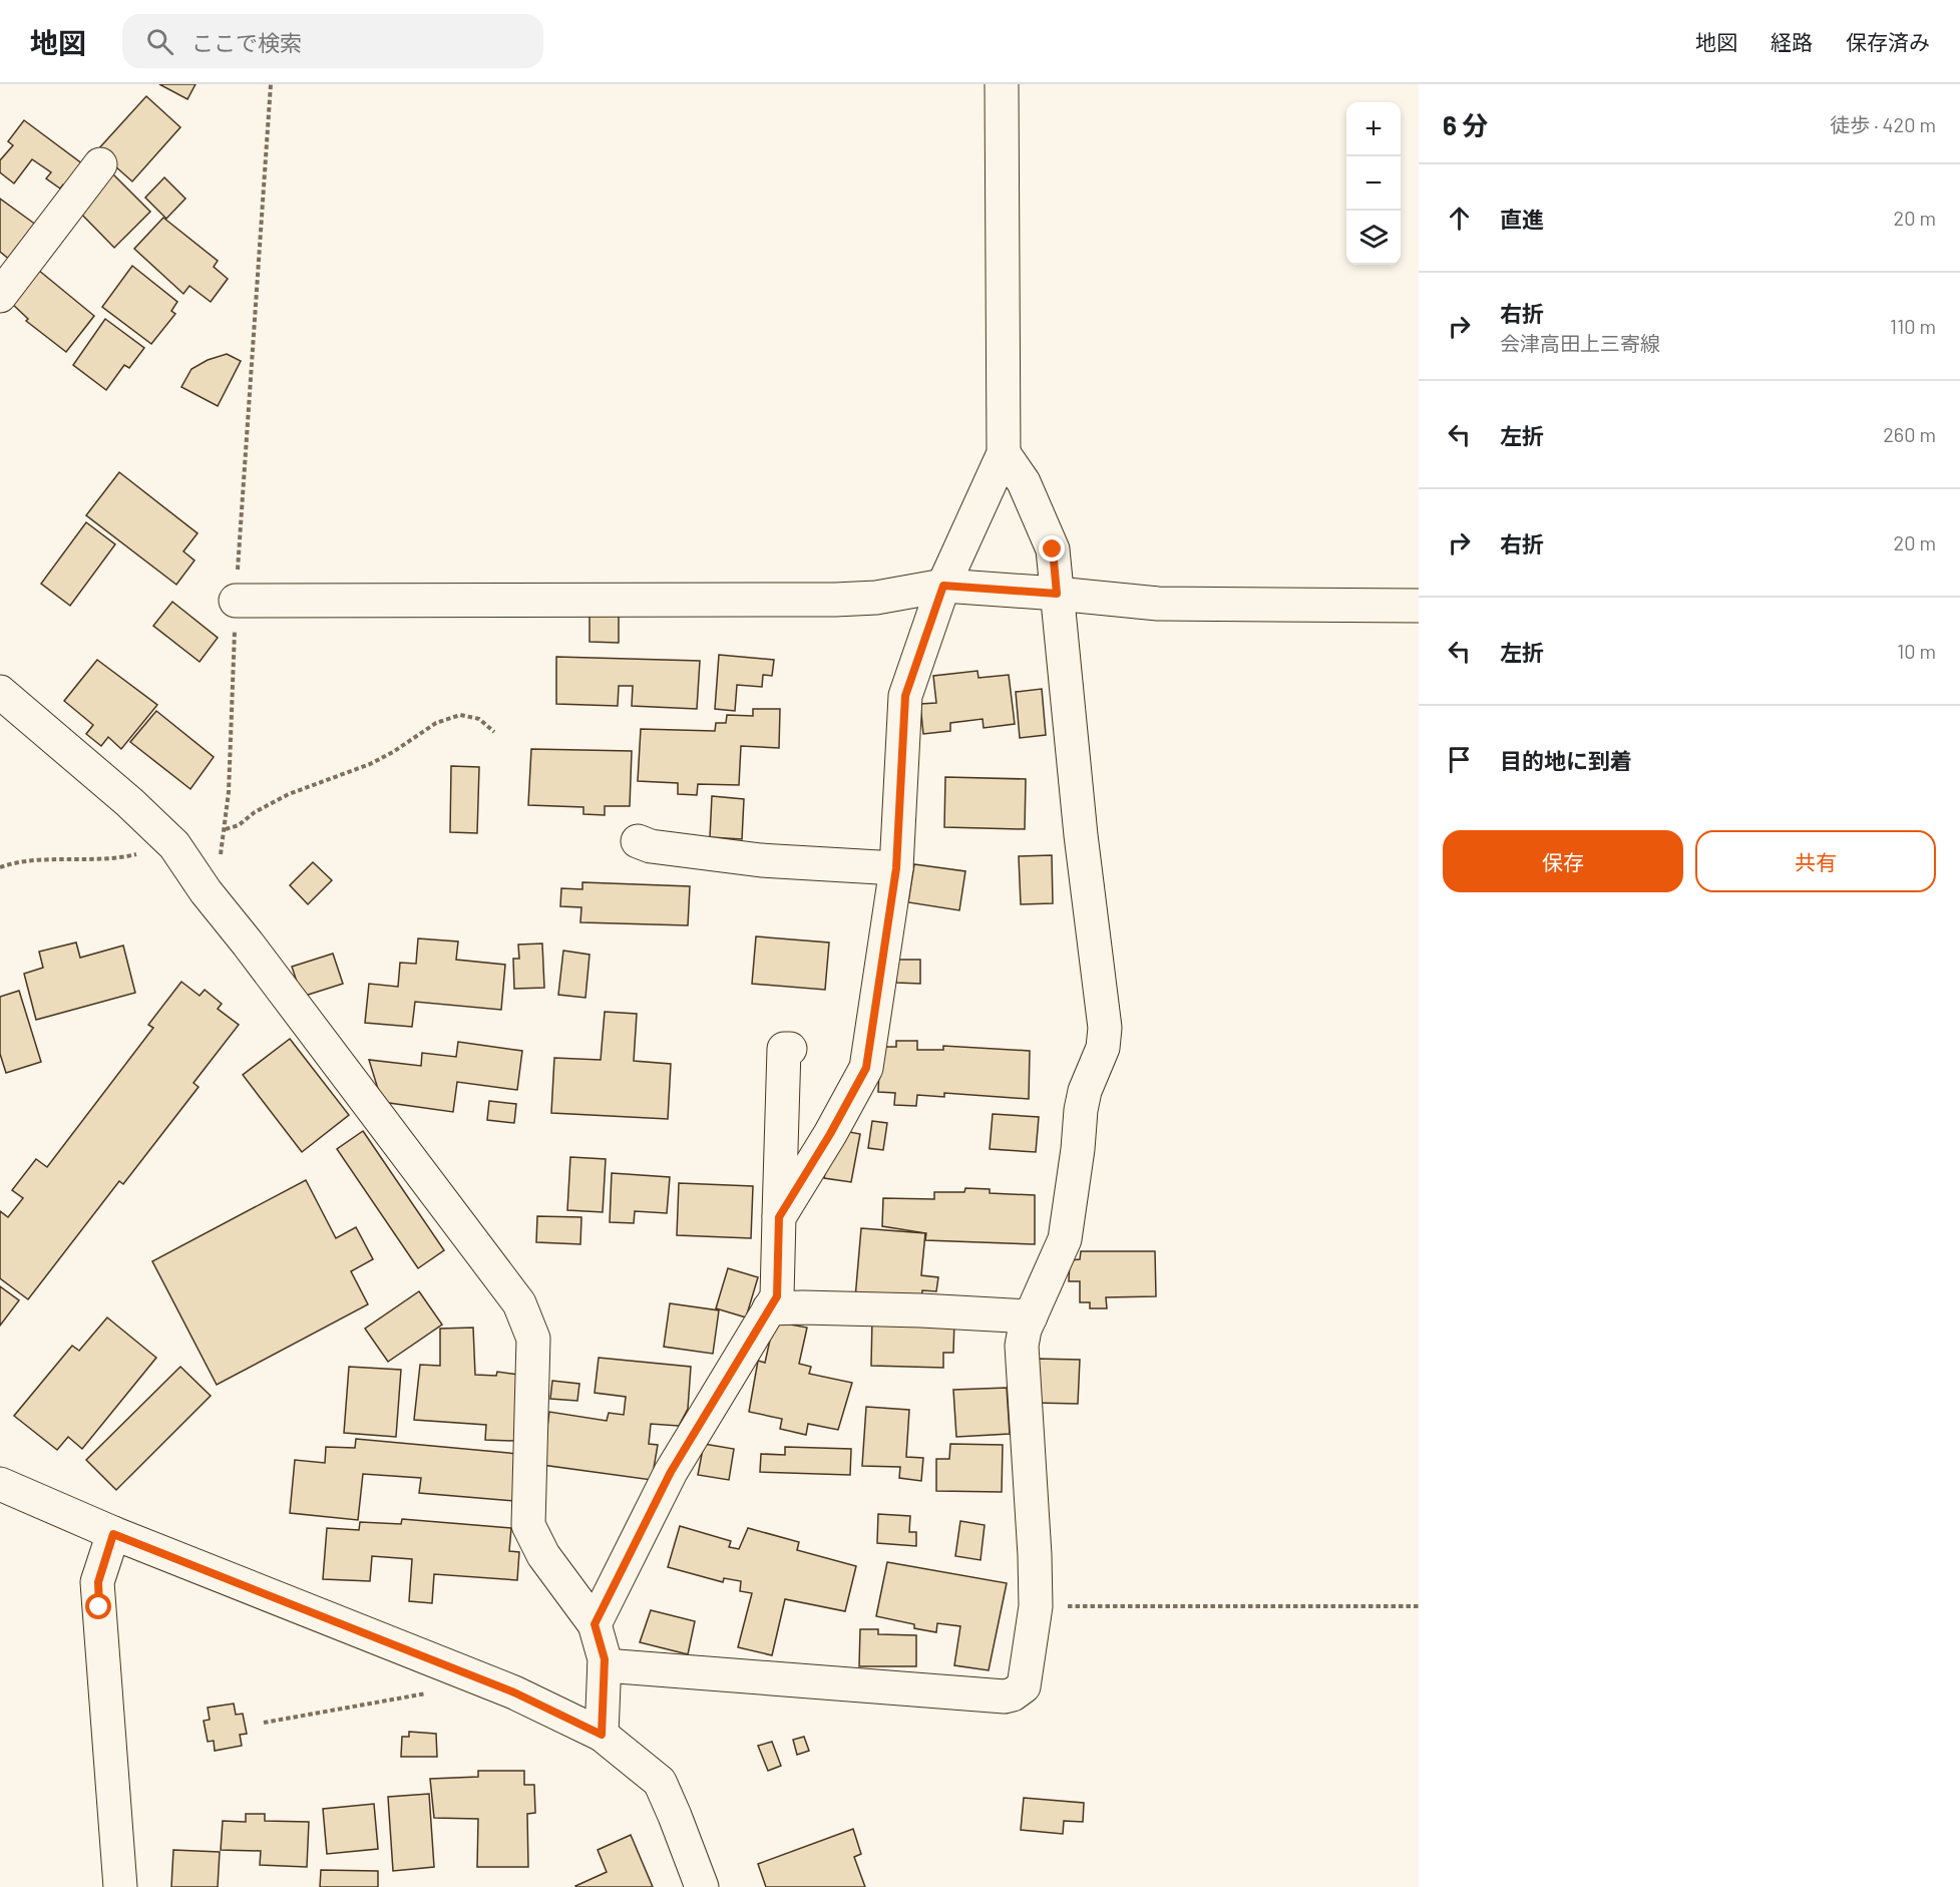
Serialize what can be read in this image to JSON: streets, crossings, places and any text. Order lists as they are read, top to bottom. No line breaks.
{"page":{"header":"地図","search":"ここで検索","nav":["地図","経路","保存済み"],"heading":["6 分","徒歩 · 420 m"],"map_buttons":["+","−"],"list":[["直進","20 m"],["右折","会津高田上三寄線","110 m"],["左折","260 m"],["右折","20 m"],["左折","10 m"],"目的地に到着"],"buttons":["保存","共有"]}}
